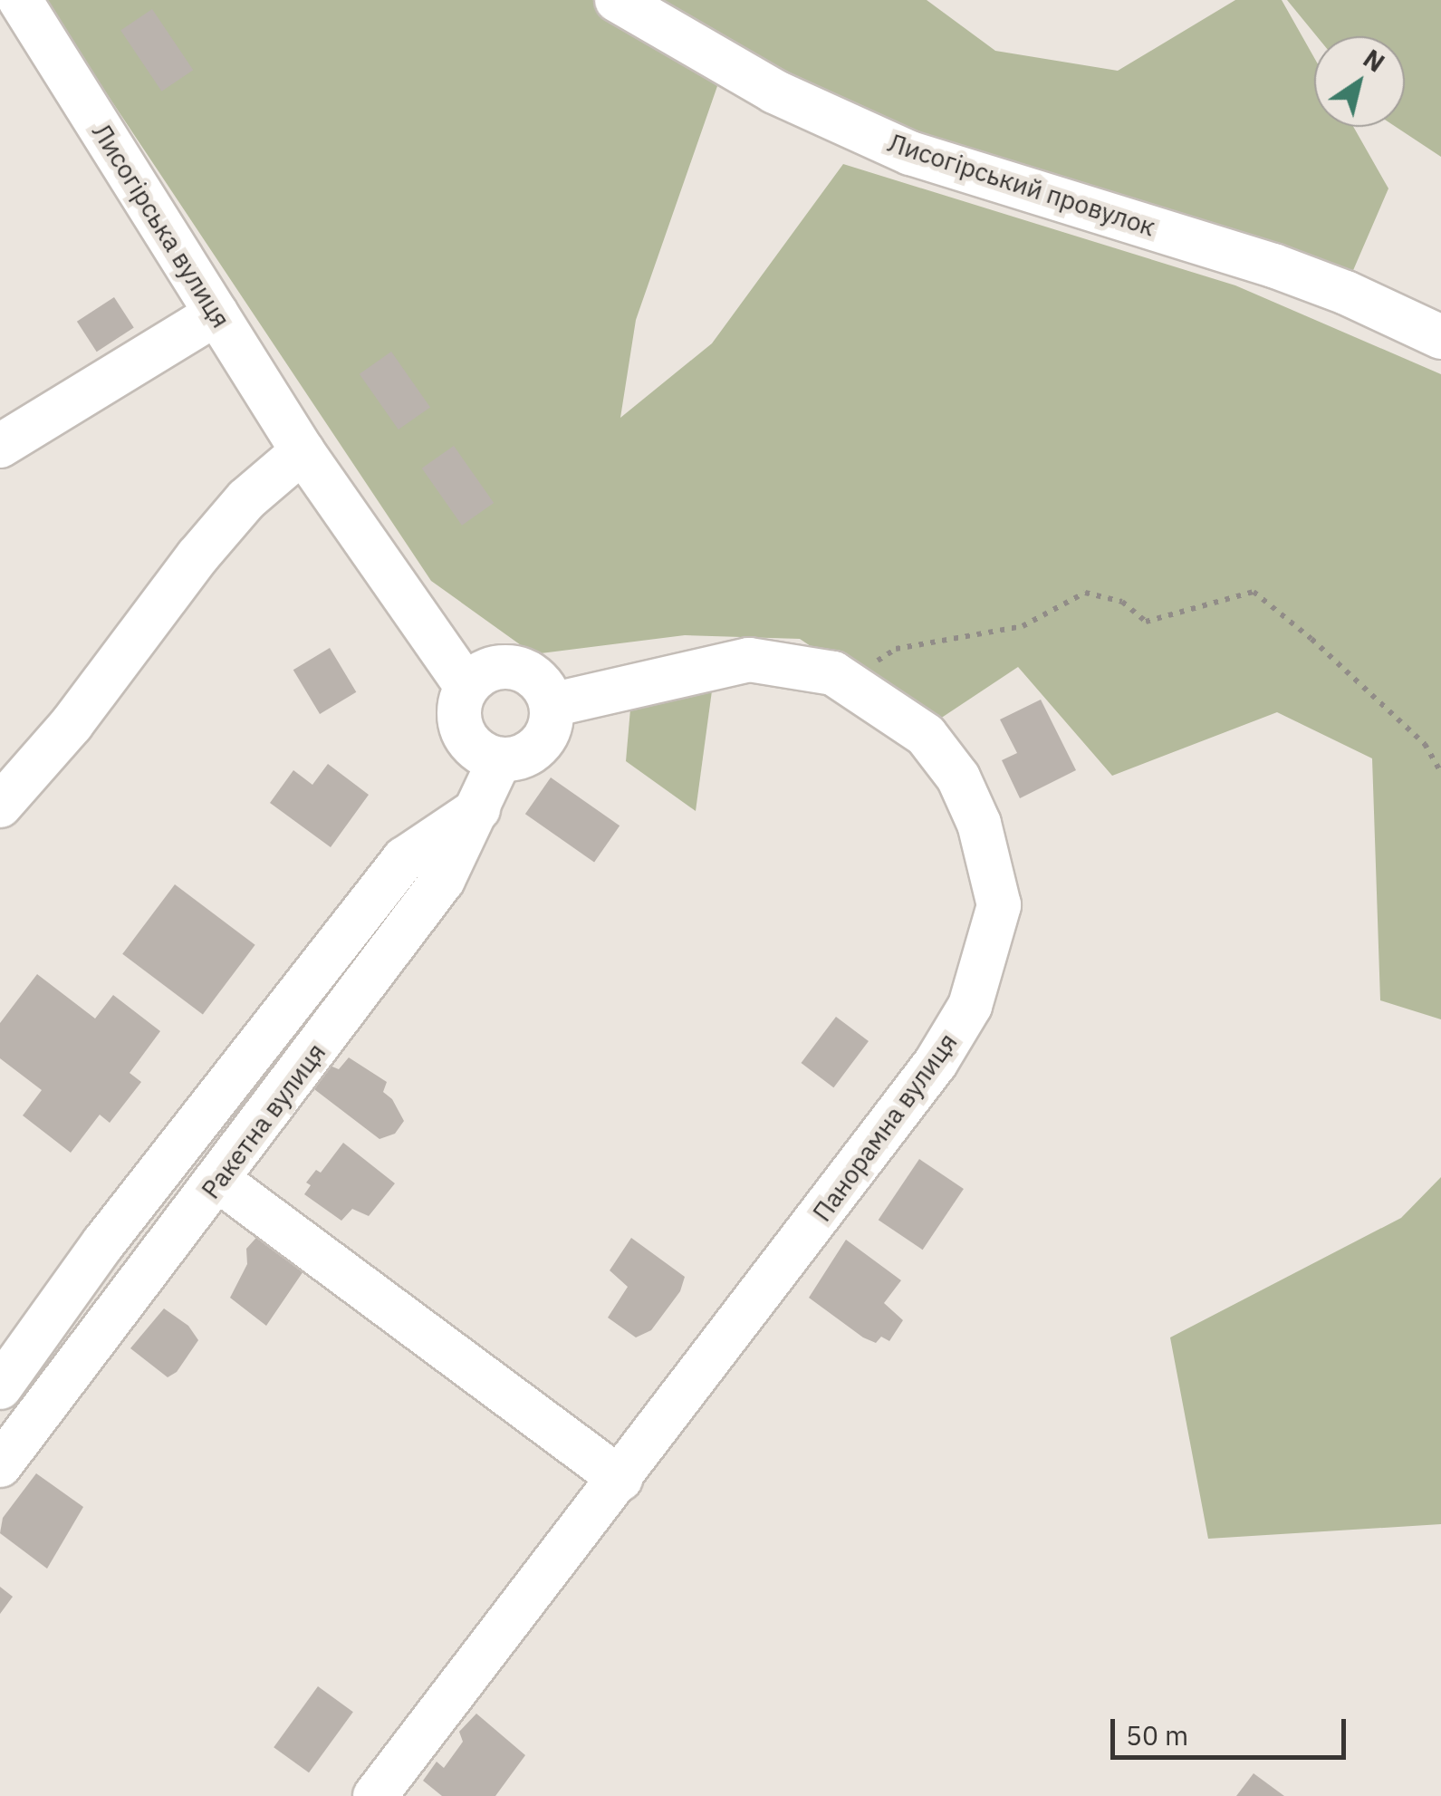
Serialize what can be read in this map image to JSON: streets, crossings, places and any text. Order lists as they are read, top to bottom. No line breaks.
{"streets":{"street":["Лисогірський провулок","Лисогірська вулиця","Ракетна вулиця","Панорамна вулиця"]},"crossings":[["Лисогірська вулиця","Ракетна вулиця"],["Лисогірська вулиця","Панорамна вулиця"],["Ракетна вулиця","Панорамна вулиця"]],"scale_bar":"50 m","north":"top right"}
